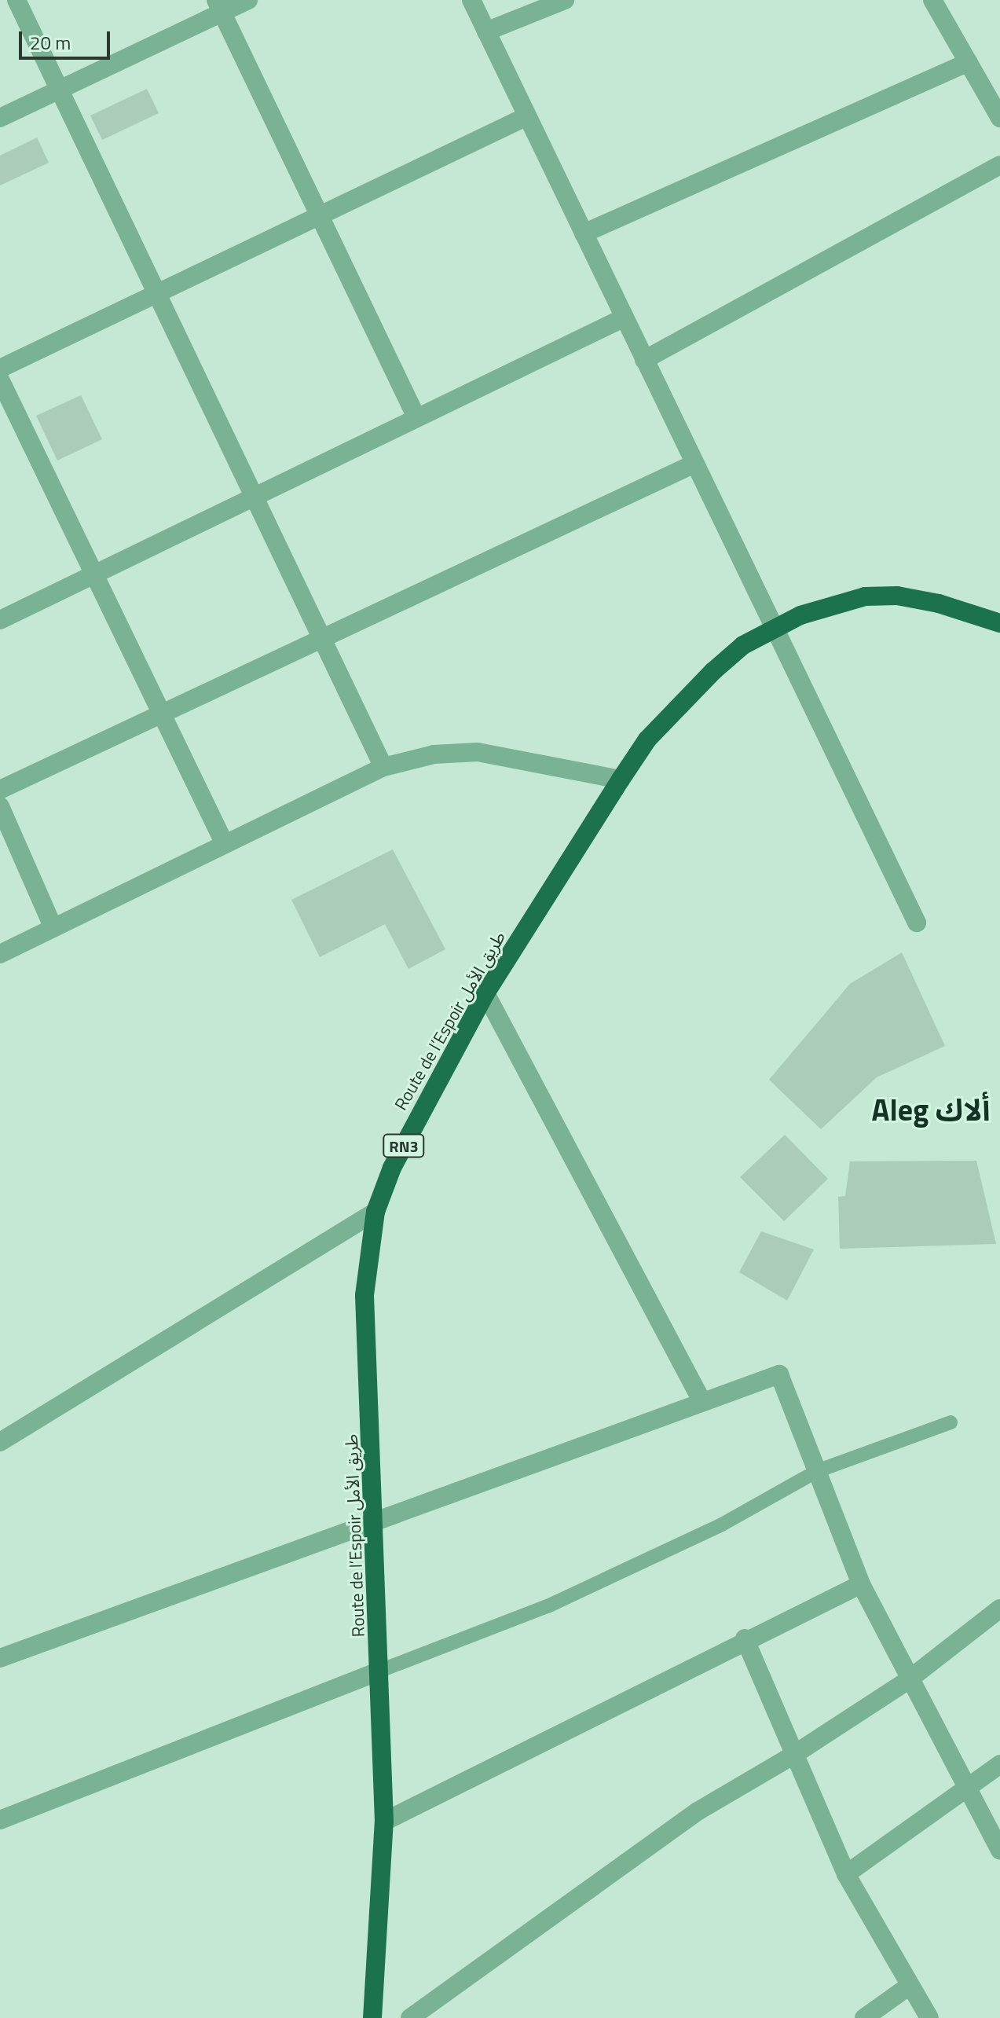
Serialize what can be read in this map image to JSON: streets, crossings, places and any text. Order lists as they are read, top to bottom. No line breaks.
{"streets":{"highway":["Route de l’Espoir طريق الأمل","RN3"]},"districts":["Aleg ألاك"],"scale_bar":"20 m"}
